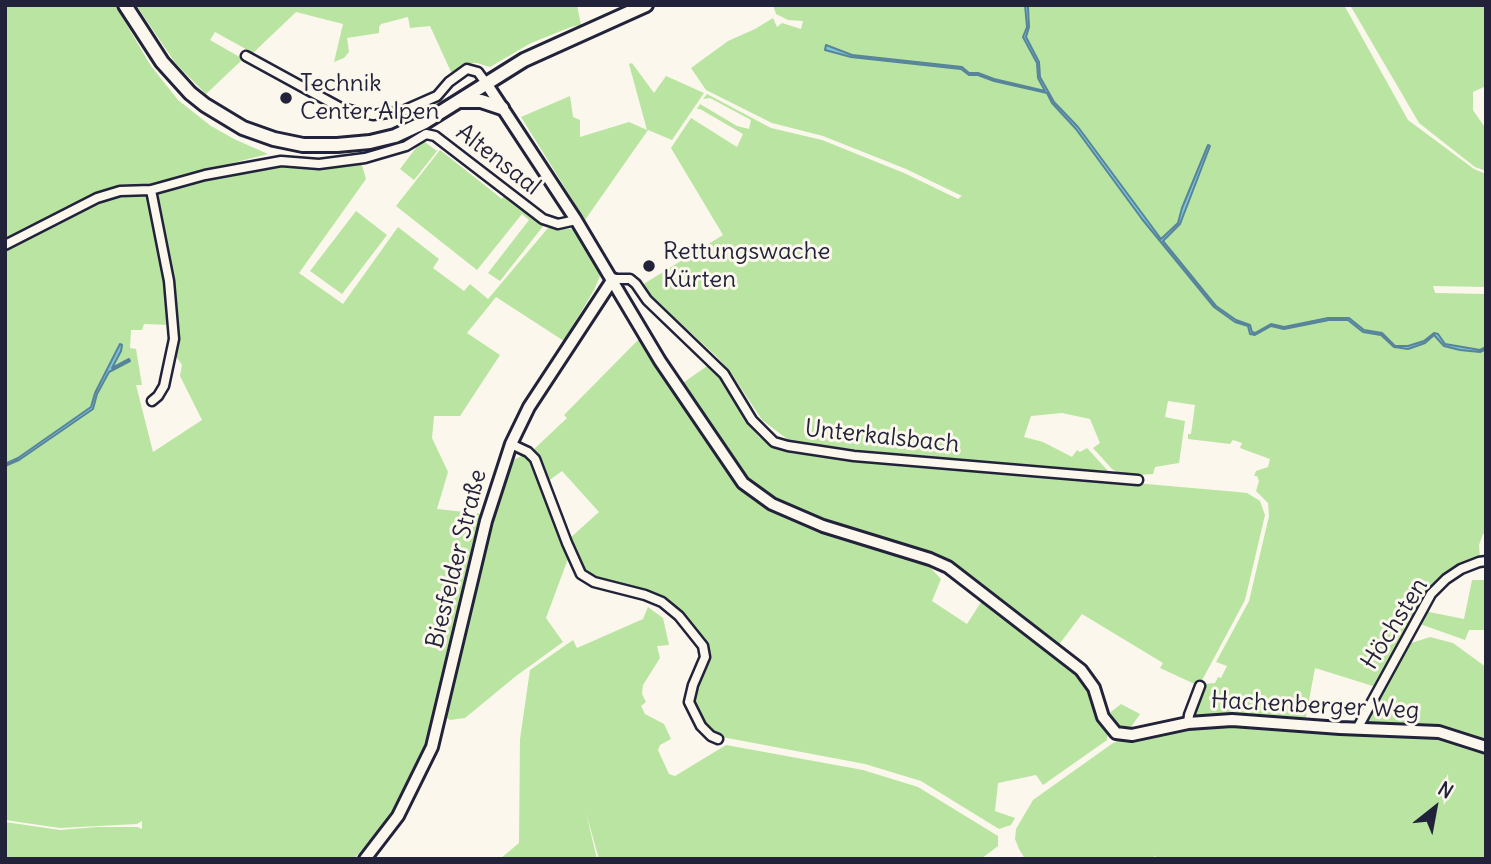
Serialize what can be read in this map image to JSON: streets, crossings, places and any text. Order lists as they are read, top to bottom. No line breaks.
{"streets":{"street":["Altensaal","Unterkalsbach","Biesfelder Straße","Höchsten","Hachenberger Weg"]},"crossings":[["Altensaal","Hachenberger Weg"],["Unterkalsbach","Biesfelder Straße"],["Unterkalsbach","Hachenberger Weg"],["Biesfelder Straße","Hachenberger Weg"],["Höchsten","Hachenberger Weg"]],"places":["Technik Center Alpen","Rettungswache Kürten"],"north":"top right"}
